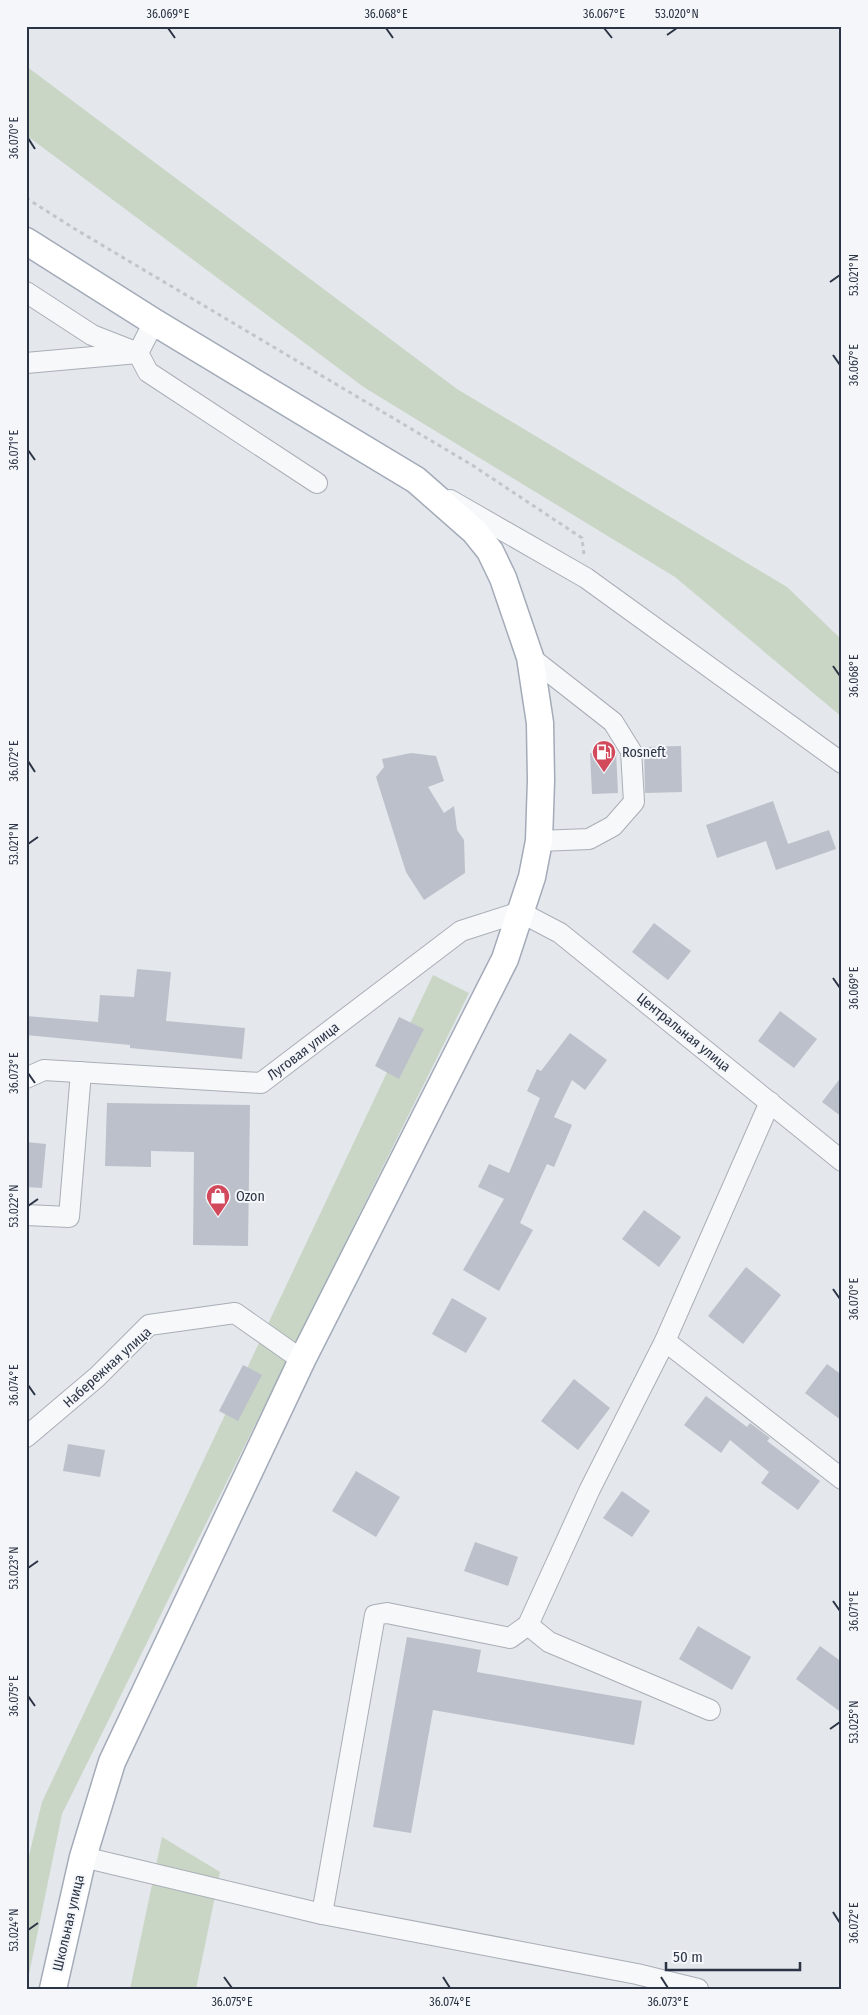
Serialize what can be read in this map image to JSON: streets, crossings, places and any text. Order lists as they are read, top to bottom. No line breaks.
{"streets":{"main road":["Школьная улица"],"street":["Центральная улица","Луговая улица","Набережная улица"]},"crossings":[["Центральная улица","Луговая улица"],["Центральная улица","Школьная улица"],["Луговая улица","Школьная улица"],["Набережная улица","Школьная улица"]],"places":{"fuel station":["Rosneft"],"shop":["Ozon"]},"scale_bar":"50 m","coordinates":["36.069°E","36.068°E","36.067°E","53.020°N","36.070°E","53.021°N","36.071°E","36.072°E","36.073°E","53.022°N","36.074°E","53.023°N","36.075°E","53.025°N","53.024°N"]}
